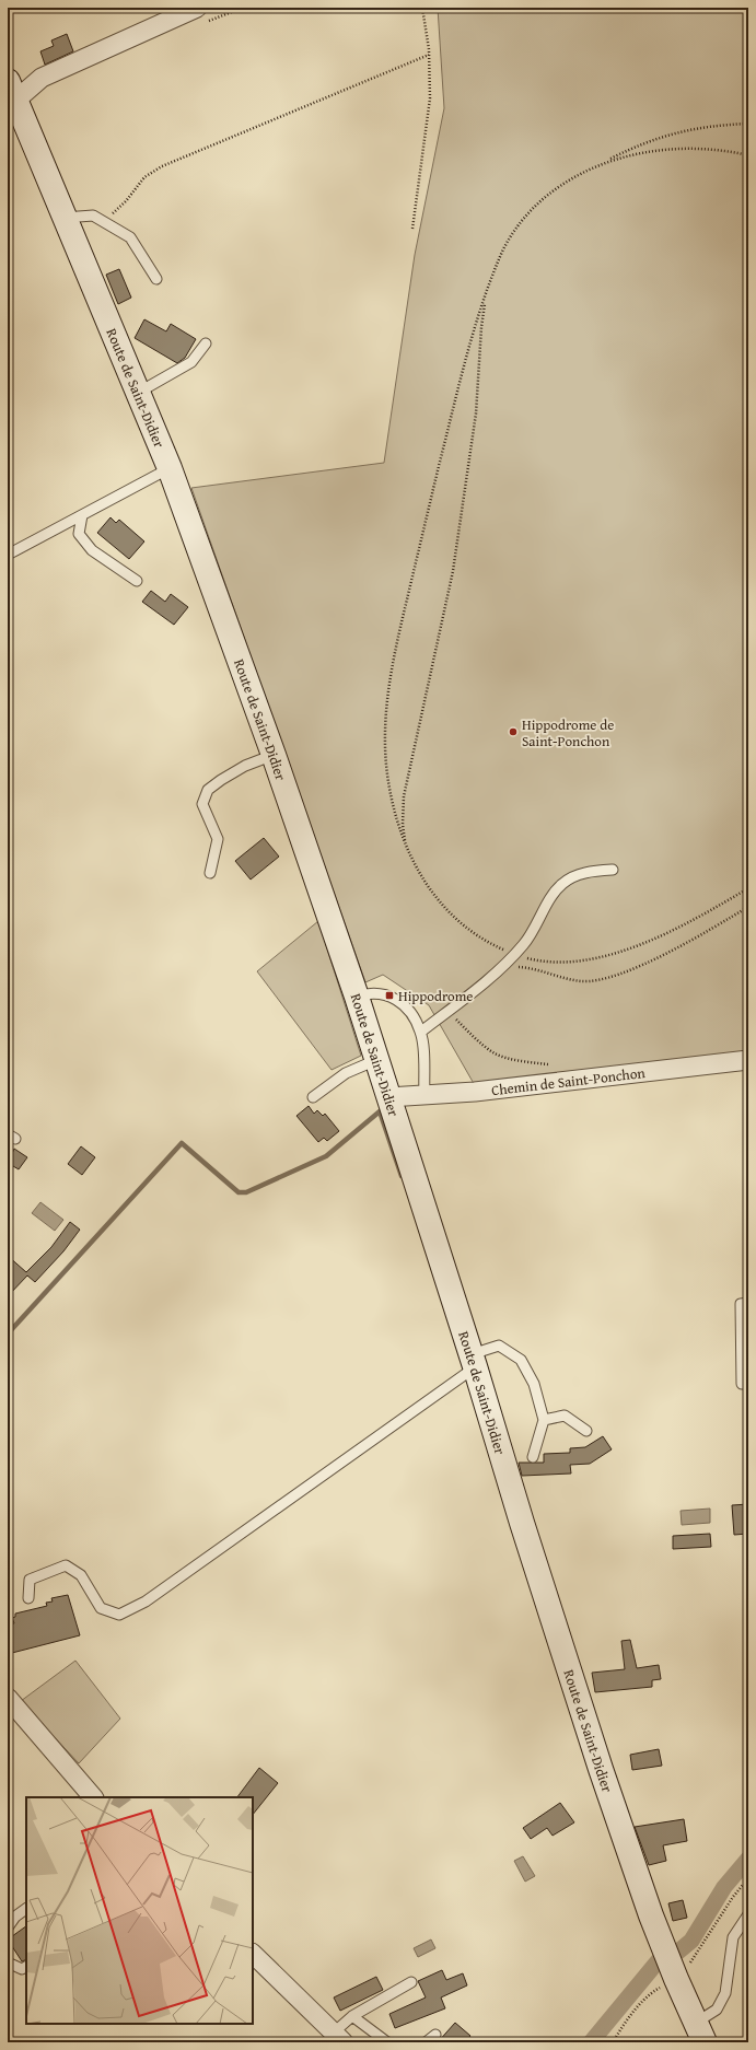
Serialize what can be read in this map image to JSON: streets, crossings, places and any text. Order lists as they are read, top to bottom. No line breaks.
{"streets":{"main road":["Route de Saint-Didier"],"street":["Chemin de Saint-Ponchon"]},"crossings":[["Route de Saint-Didier","Chemin de Saint-Ponchon"]],"places":{"other":["Hippodrome de Saint-Ponchon"],"transit":["Hippodrome"]}}
